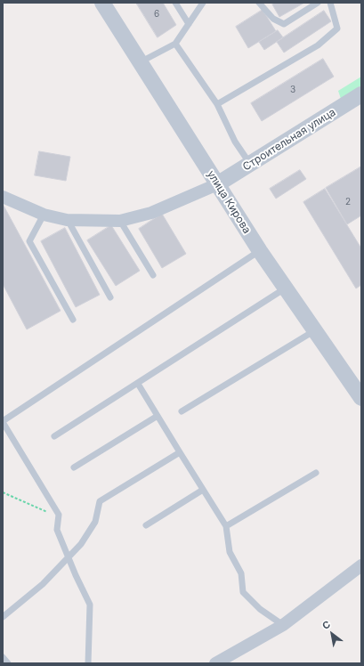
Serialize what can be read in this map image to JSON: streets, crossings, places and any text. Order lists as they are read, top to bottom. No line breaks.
{"streets":{"street":["Строительная улица","улица Кирова"]},"crossings":[["Строительная улица","улица Кирова"]],"house_numbers":["6","3","2"],"north":"top left"}
